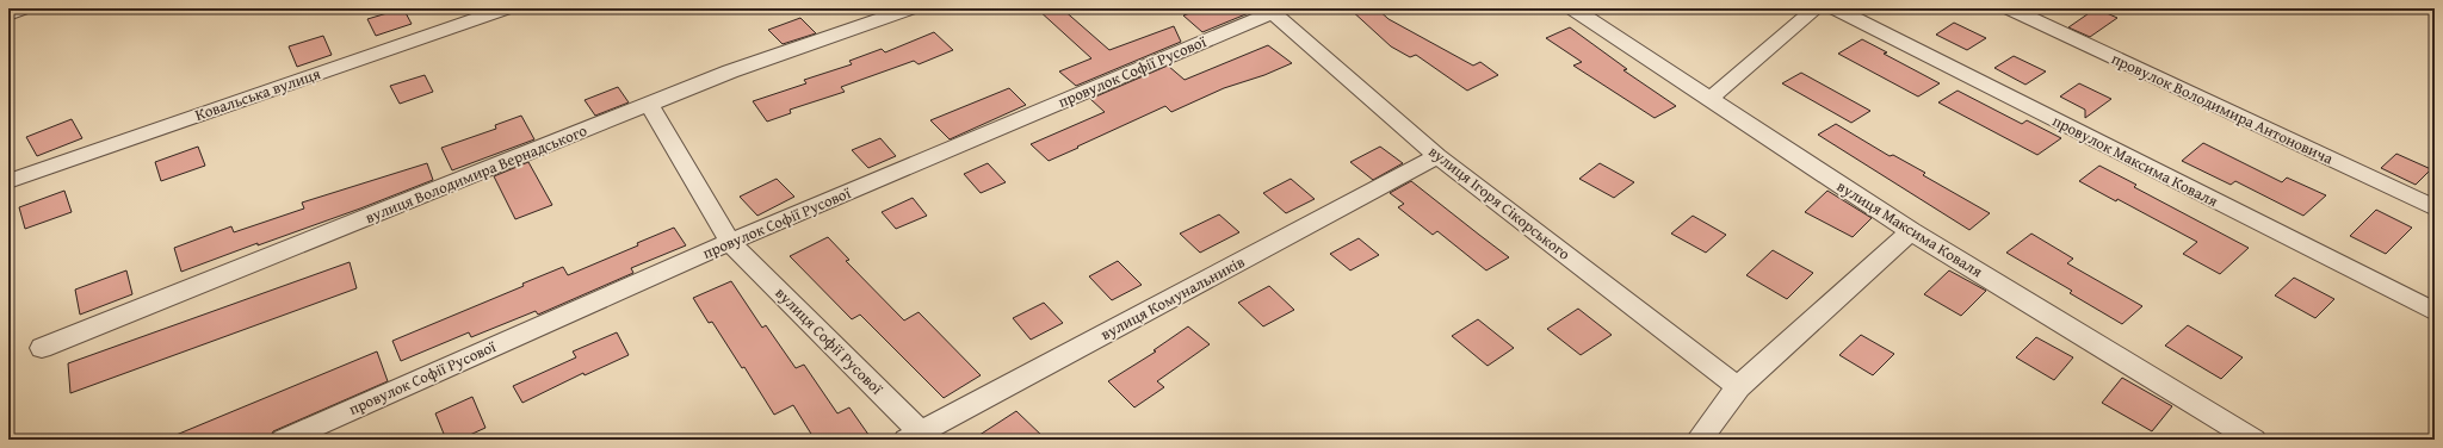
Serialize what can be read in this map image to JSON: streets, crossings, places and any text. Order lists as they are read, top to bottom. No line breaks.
{"streets":{"street":["провулок Софії Русової","Ковальська вулиця","провулок Володимира Антоновича","провулок Максима Коваля","вулиця Володимира Вернадського","вулиця Ігоря Сікорського","вулиця Максима Коваля","вулиця Комунальників","вулиця Софії Русової"]},"crossings":[["провулок Софії Русової","вулиця Ігоря Сікорського"],["провулок Софії Русової","вулиця Софії Русової"],["вулиця Володимира Вернадського","вулиця Софії Русової"],["вулиця Ігоря Сікорського","вулиця Комунальників"],["вулиця Комунальників","вулиця Софії Русової"]]}
